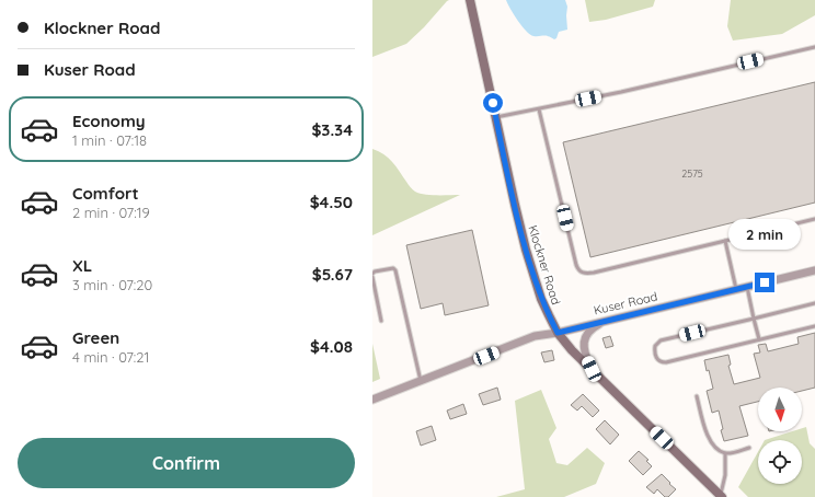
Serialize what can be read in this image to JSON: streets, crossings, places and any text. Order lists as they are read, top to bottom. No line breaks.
{"streets":{"main road":["Klockner Road"],"street":["Kuser Road"]},"crossings":[["Klockner Road","Kuser Road"]],"house_numbers":["2575"],"north":"bottom","page":{"banner":["Klockner Road","Kuser Road"],"list":[{"name":"Economy","note":"1 min · 07:18","value":"$3.34"},{"name":"Comfort","note":"2 min · 07:19","value":"$4.50"},{"name":"XL","note":"3 min · 07:20","value":"$5.67"},{"name":"Green","note":"4 min · 07:21","value":"$4.08"}],"bubble":"2 min","buttons":"Confirm"}}
